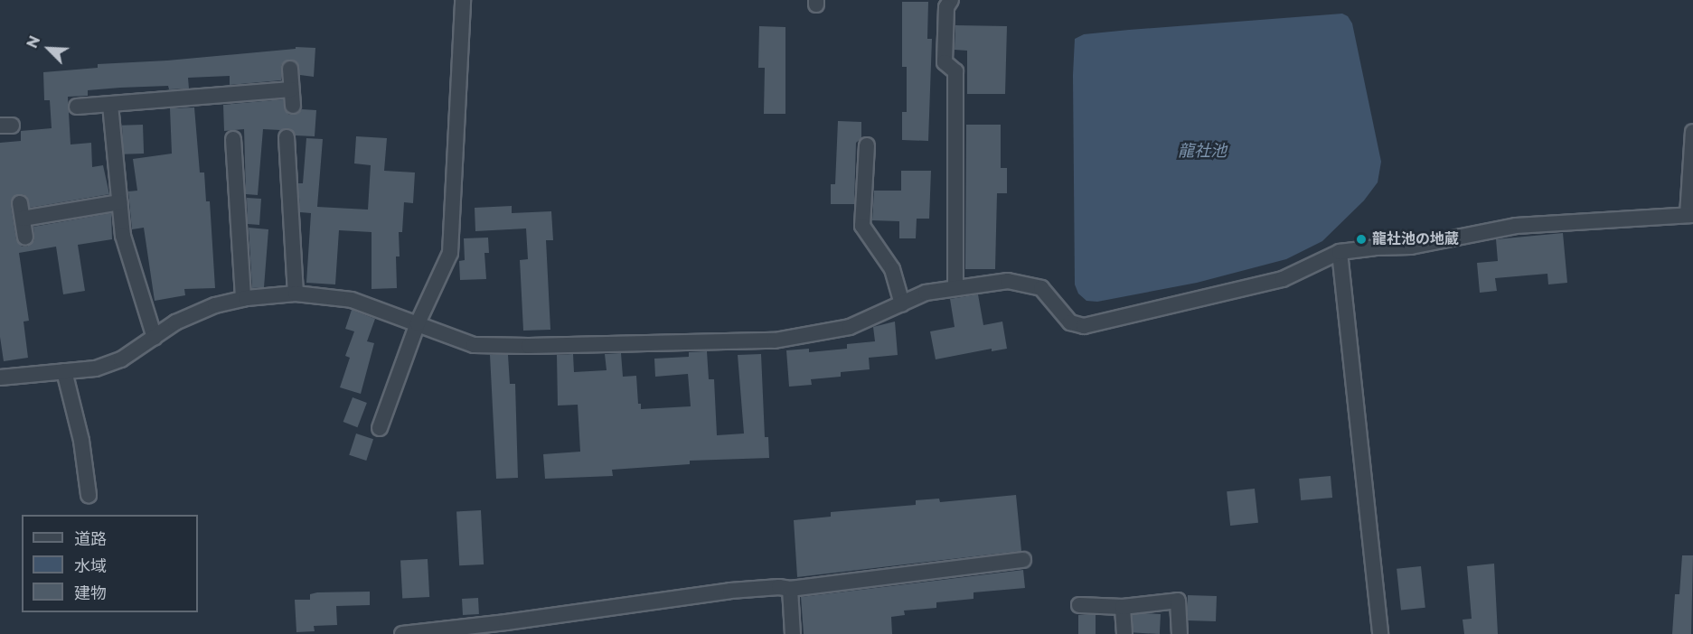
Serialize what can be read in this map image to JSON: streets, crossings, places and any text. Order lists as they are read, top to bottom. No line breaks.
{"water":["龍社池"],"places":["龍社池の地蔵"],"legend":["道路","水域","建物"],"north":"top left"}
